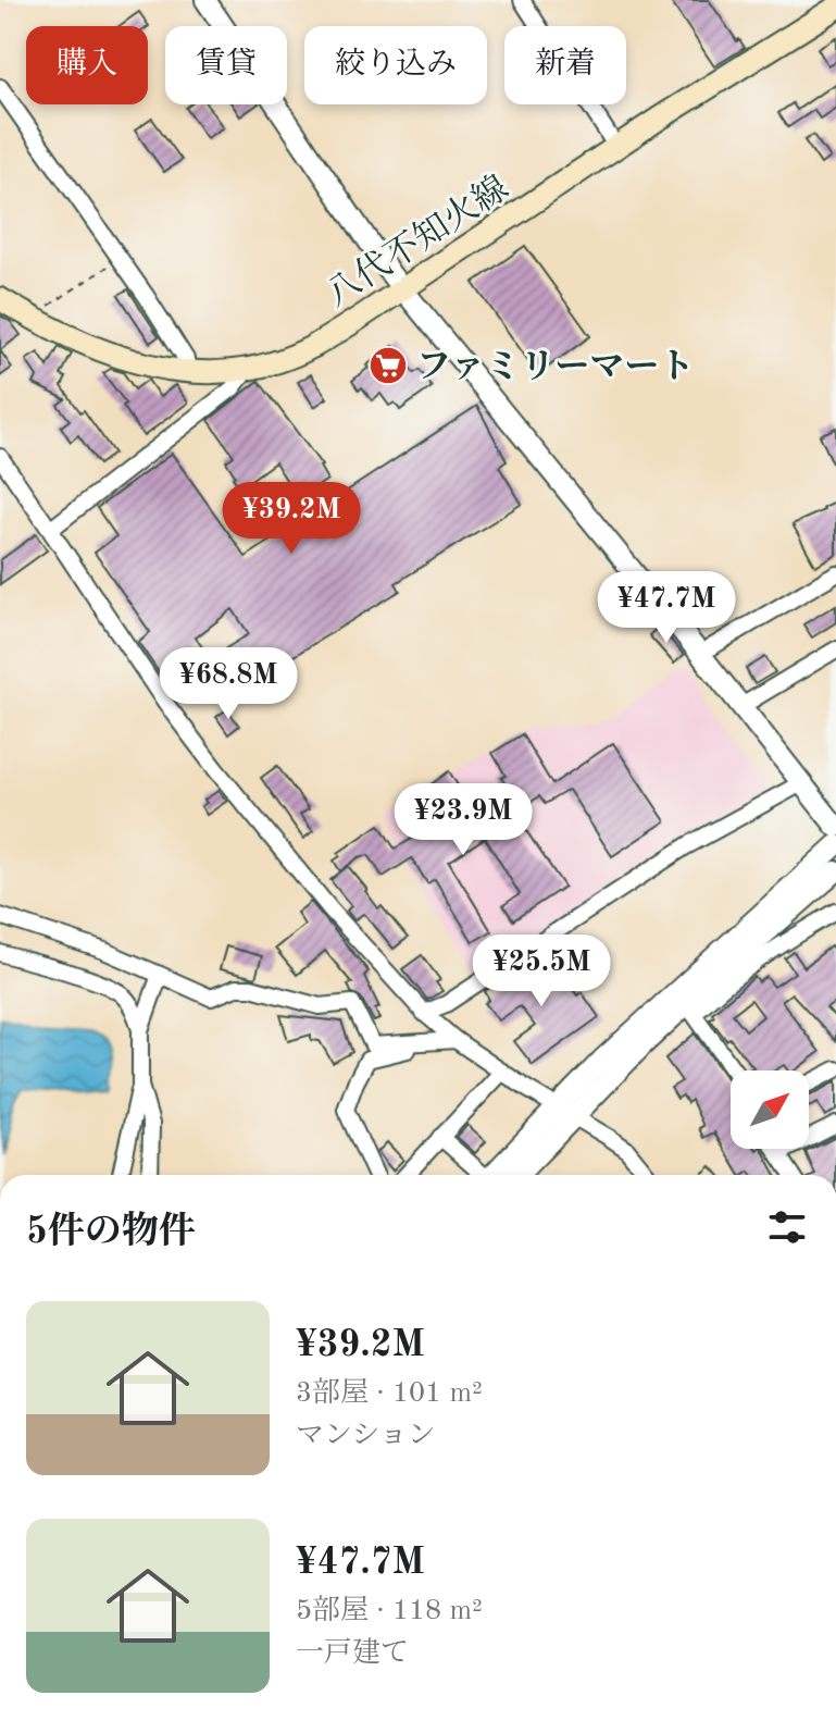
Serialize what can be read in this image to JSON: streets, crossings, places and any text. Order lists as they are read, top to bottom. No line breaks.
{"streets":{"main road":["八代不知火線"]},"places":{"supermarket":["ファミリーマート"]},"north":"top right","page":{"chip":["購入","賃貸","絞り込み","新着"],"price":["¥39.2M","¥47.7M","¥68.8M","¥23.9M","¥25.5M"],"heading":"5件の物件","list":[{"name":"¥39.2M","note":"3部屋 · 101 m² · マンション"},{"name":"¥47.7M","note":"5部屋 · 118 m² · 一戸建て"}]}}
